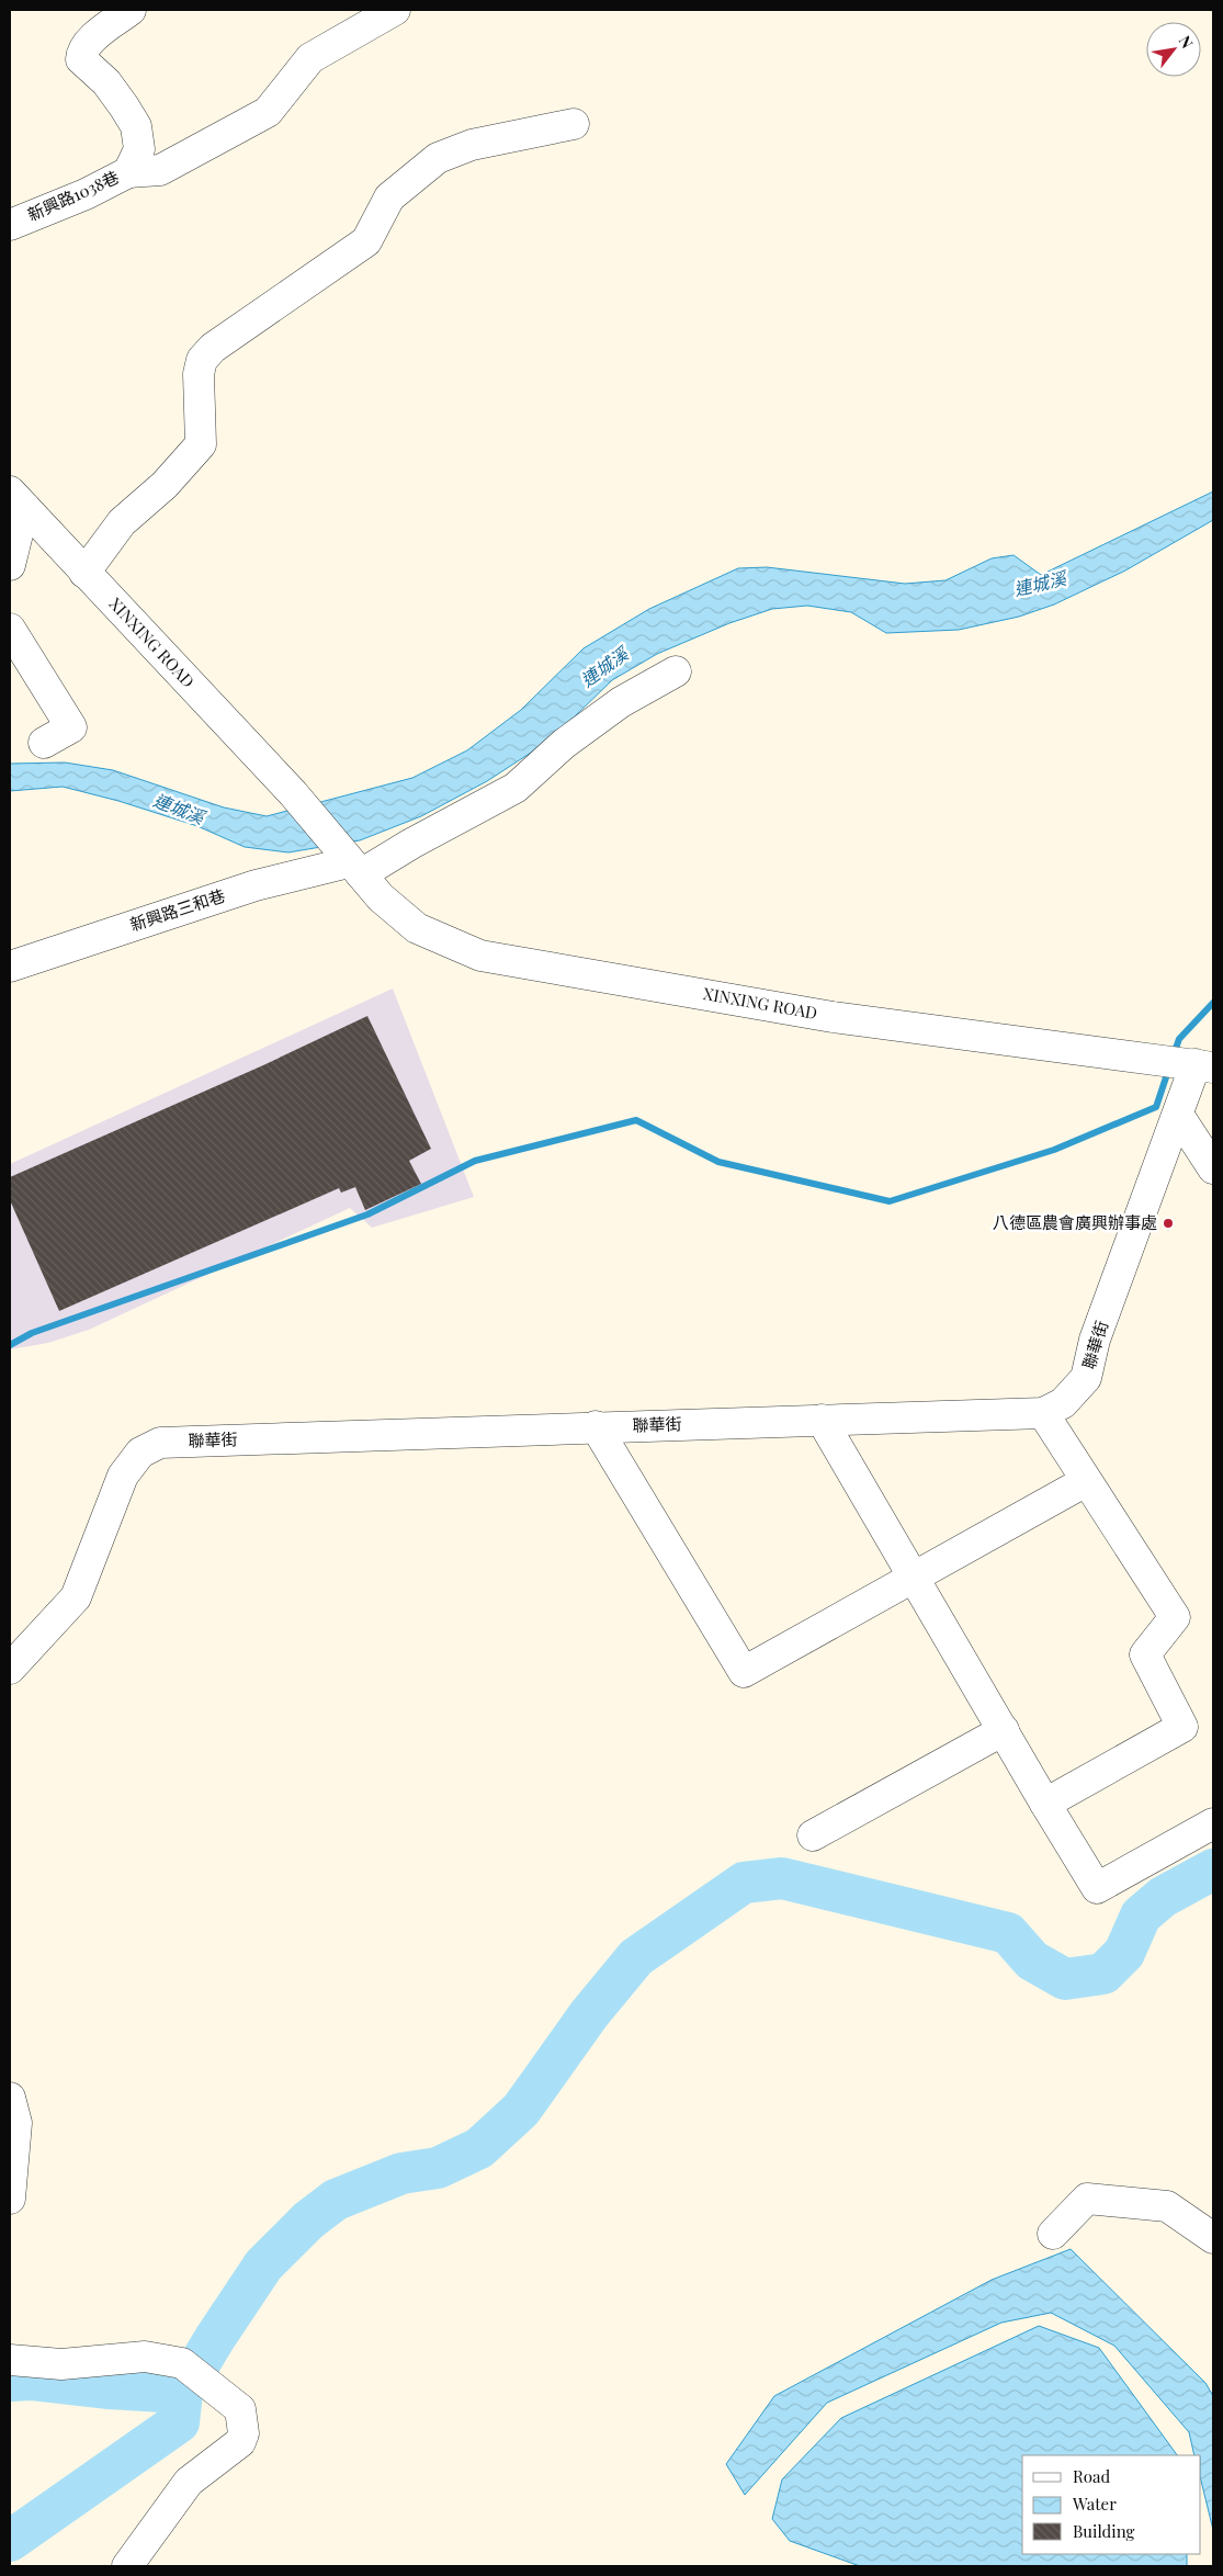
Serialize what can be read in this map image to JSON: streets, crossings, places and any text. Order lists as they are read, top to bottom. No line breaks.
{"streets":{"street":["新興路1038巷","XINXING ROAD","新興路三和巷","聯華街"]},"crossings":[["XINXING ROAD","新興路三和巷"],["XINXING ROAD","聯華街"]],"water":["連城溪"],"places":["八德區農會廣興辦事處"],"legend":["Road","Water","Building"],"north":"top right"}
